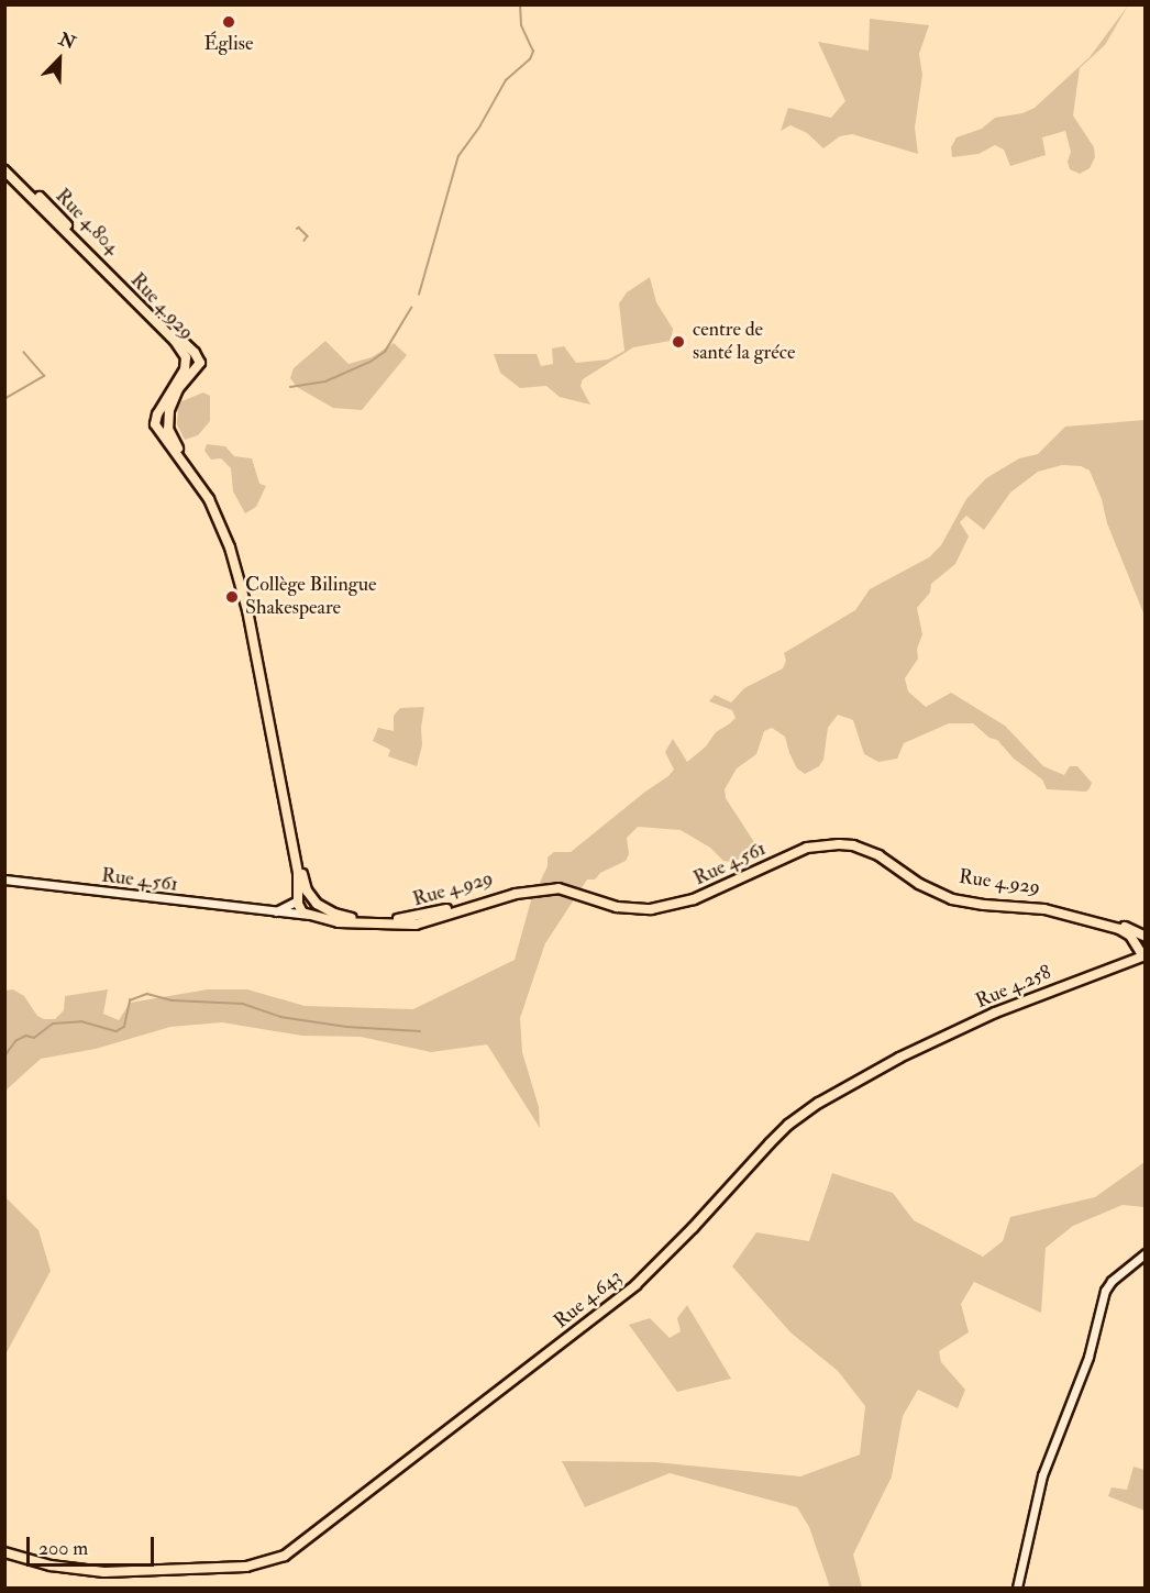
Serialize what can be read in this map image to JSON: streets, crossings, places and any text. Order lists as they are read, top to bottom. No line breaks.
{"streets":{"highway":["Rue 4.258","Rue 4.643"],"main road":["Rue 4.804","Rue 4.929","Rue 4.561"]},"crossings":[["Rue 4.804","Rue 4.929"],["Rue 4.561","Rue 4.258"],["Rue 4.258","Rue 4.643"]],"places":["Église","centre de santé la gréce","Collège Bilingue Shakespeare"],"scale_bar":"200 m","north":"top right"}
